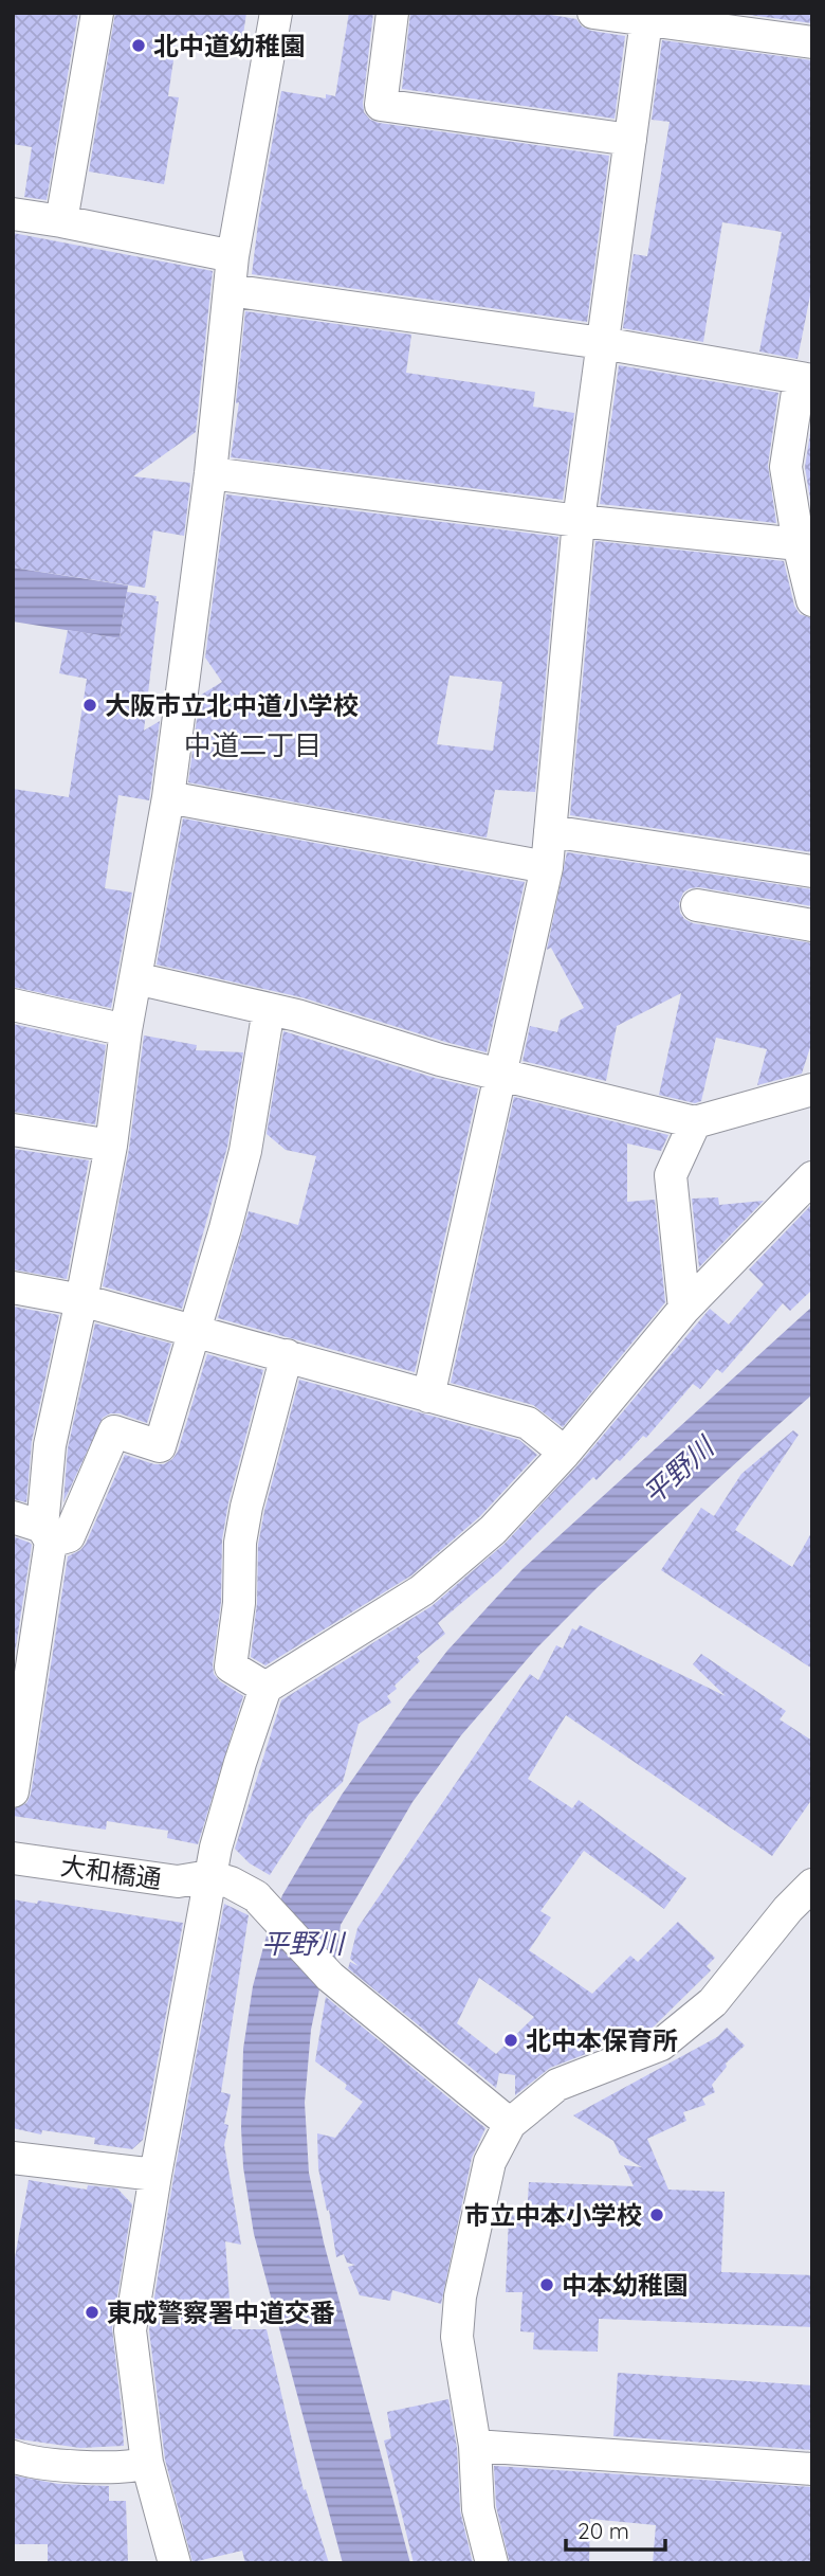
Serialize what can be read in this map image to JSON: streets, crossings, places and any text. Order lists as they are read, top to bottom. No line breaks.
{"streets":{"street":["大和橋通"]},"districts":["中道二丁目"],"water":["平野川"],"places":["北中道幼稚園","大阪市立北中道小学校","北中本保育所","市立中本小学校","中本幼稚園","東成警察署中道交番"],"scale_bar":"20 m"}
